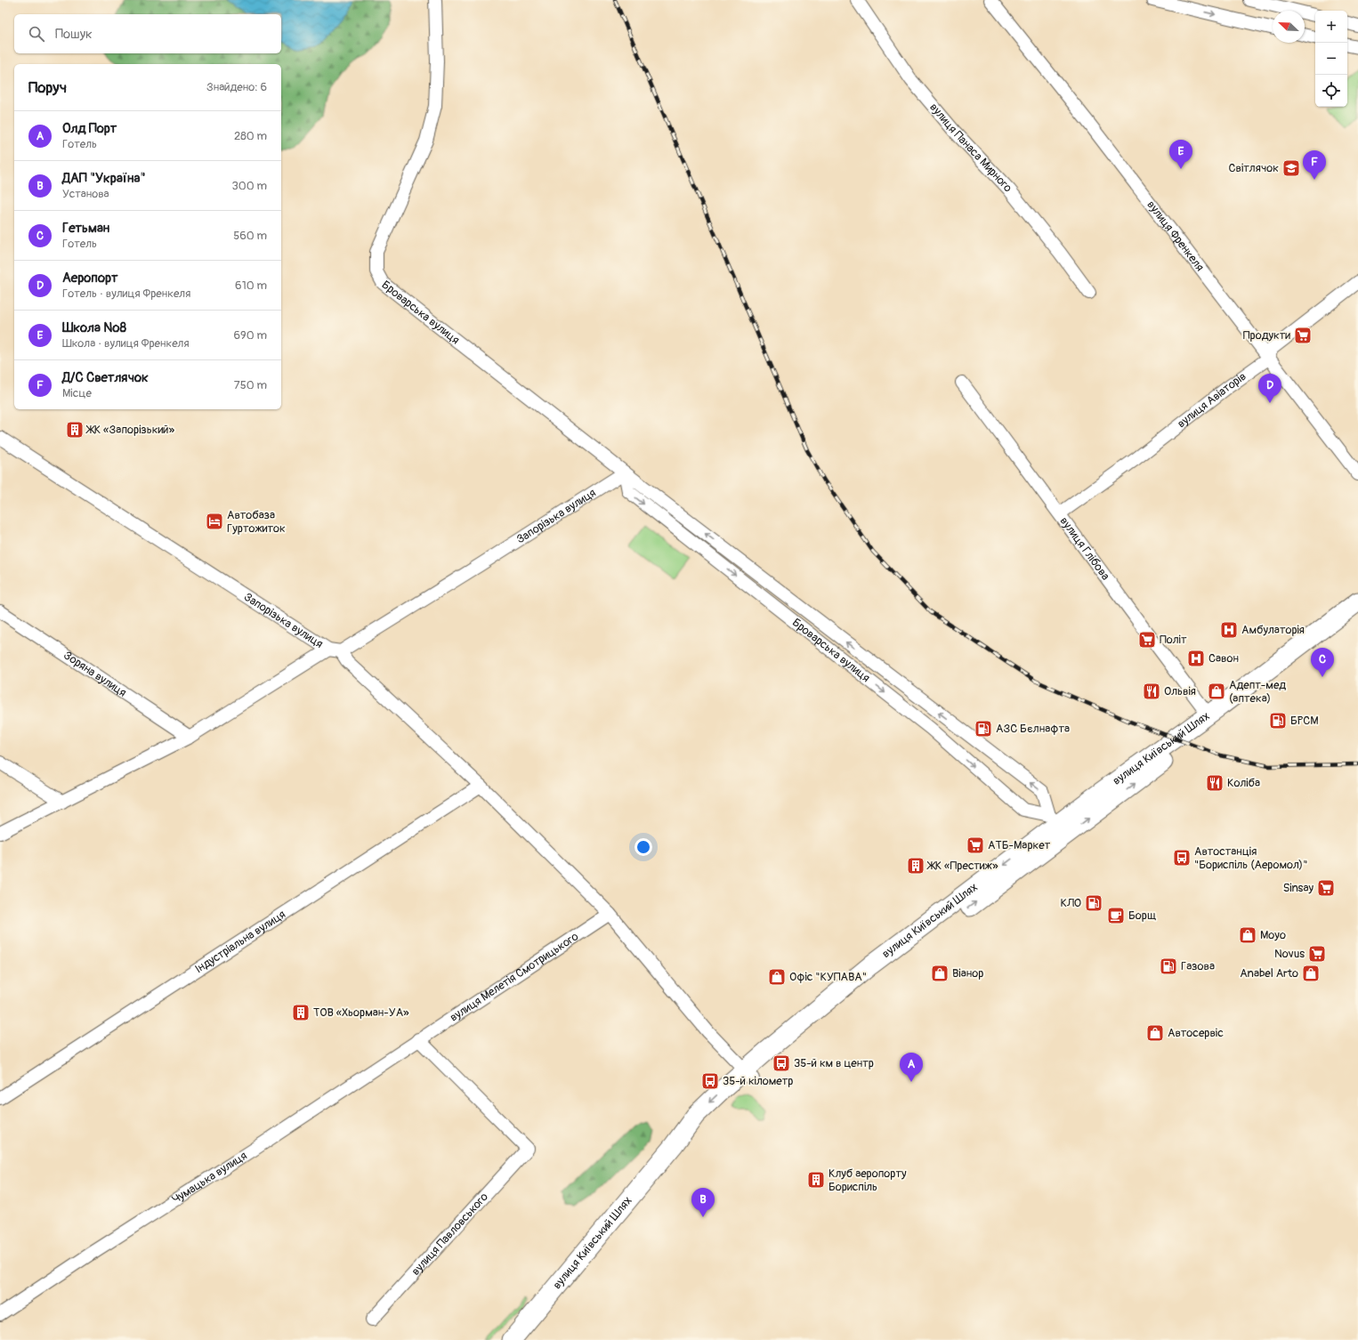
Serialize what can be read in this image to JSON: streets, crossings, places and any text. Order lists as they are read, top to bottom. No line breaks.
{"streets":{"highway":["вулиця Київський Шлях"],"street":["вулиця Панаса Мирного","вулиця Френкеля","Броварська вулиця","вулиця Авіаторів","Запорізька вулиця","вулиця Глібова","Зоряна вулиця","Індустріальна вулиця","вулиця Мелетія Смотрицького","Чумацька вулиця","вулиця Павловського"]},"crossings":[["вулиця Френкеля","вулиця Авіаторів"],["Броварська вулиця","Запорізька вулиця"],["Броварська вулиця","вулиця Київський Шлях"],["вулиця Авіаторів","вулиця Глібова"],["вулиця Глібова","вулиця Київський Шлях"],["вулиця Мелетія Смотрицького","Чумацька вулиця"],["вулиця Мелетія Смотрицького","вулиця Павловського"],["Чумацька вулиця","вулиця Павловського"]],"places":{"school or university":["Світлячок"],"supermarket":["Продукти","Політ","АТБ-Маркет","Sinsay","Novus"],"building":["ЖК «Запорізький»","ЖК «Престиж»","ТОВ «Хьорман-УА»","Клуб аеропорту Бориспіль"],"hotel":["Автобаза Гуртожиток"],"hospital":["Амбулаторія","Савон"],"restaurant":["Ольвія","Коліба"],"shop":["Адепт-мед (аптека)","Moyo","Віанор","Anabel Arto","Офіс \"КУПАВА\"","Автосервіс"],"fuel station":["БРСМ","АЗС Бєлнафта","КЛО","Газова"],"bus stop":["Автостанція \"Бориспіль (Аеромол)\"","35-й км в центр","35-й кілометр"],"cafe":["Борщ"]},"north":"top left","page":{"map_buttons":["+","−"],"search":"Пошук","heading":["Поруч","Знайдено: 6"],"list":[{"mark":"A","name":"Олд Порт","note":"Готель","value":"280 m"},{"mark":"B","name":"ДАП \"Україна\"","note":"Установа","value":"300 m"},{"mark":"C","name":"Гетьман","note":"Готель","value":"560 m"},{"mark":"D","name":"Аеропорт","note":"Готель · вулиця Френкеля","value":"610 m"},{"mark":"E","name":"Школа №8","note":"Школа · вулиця Френкеля","value":"690 m"},{"mark":"F","name":"Д/С Светлячок","note":"Місце","value":"750 m"}],"pins":["E","F","D","C","A","B"]}}
